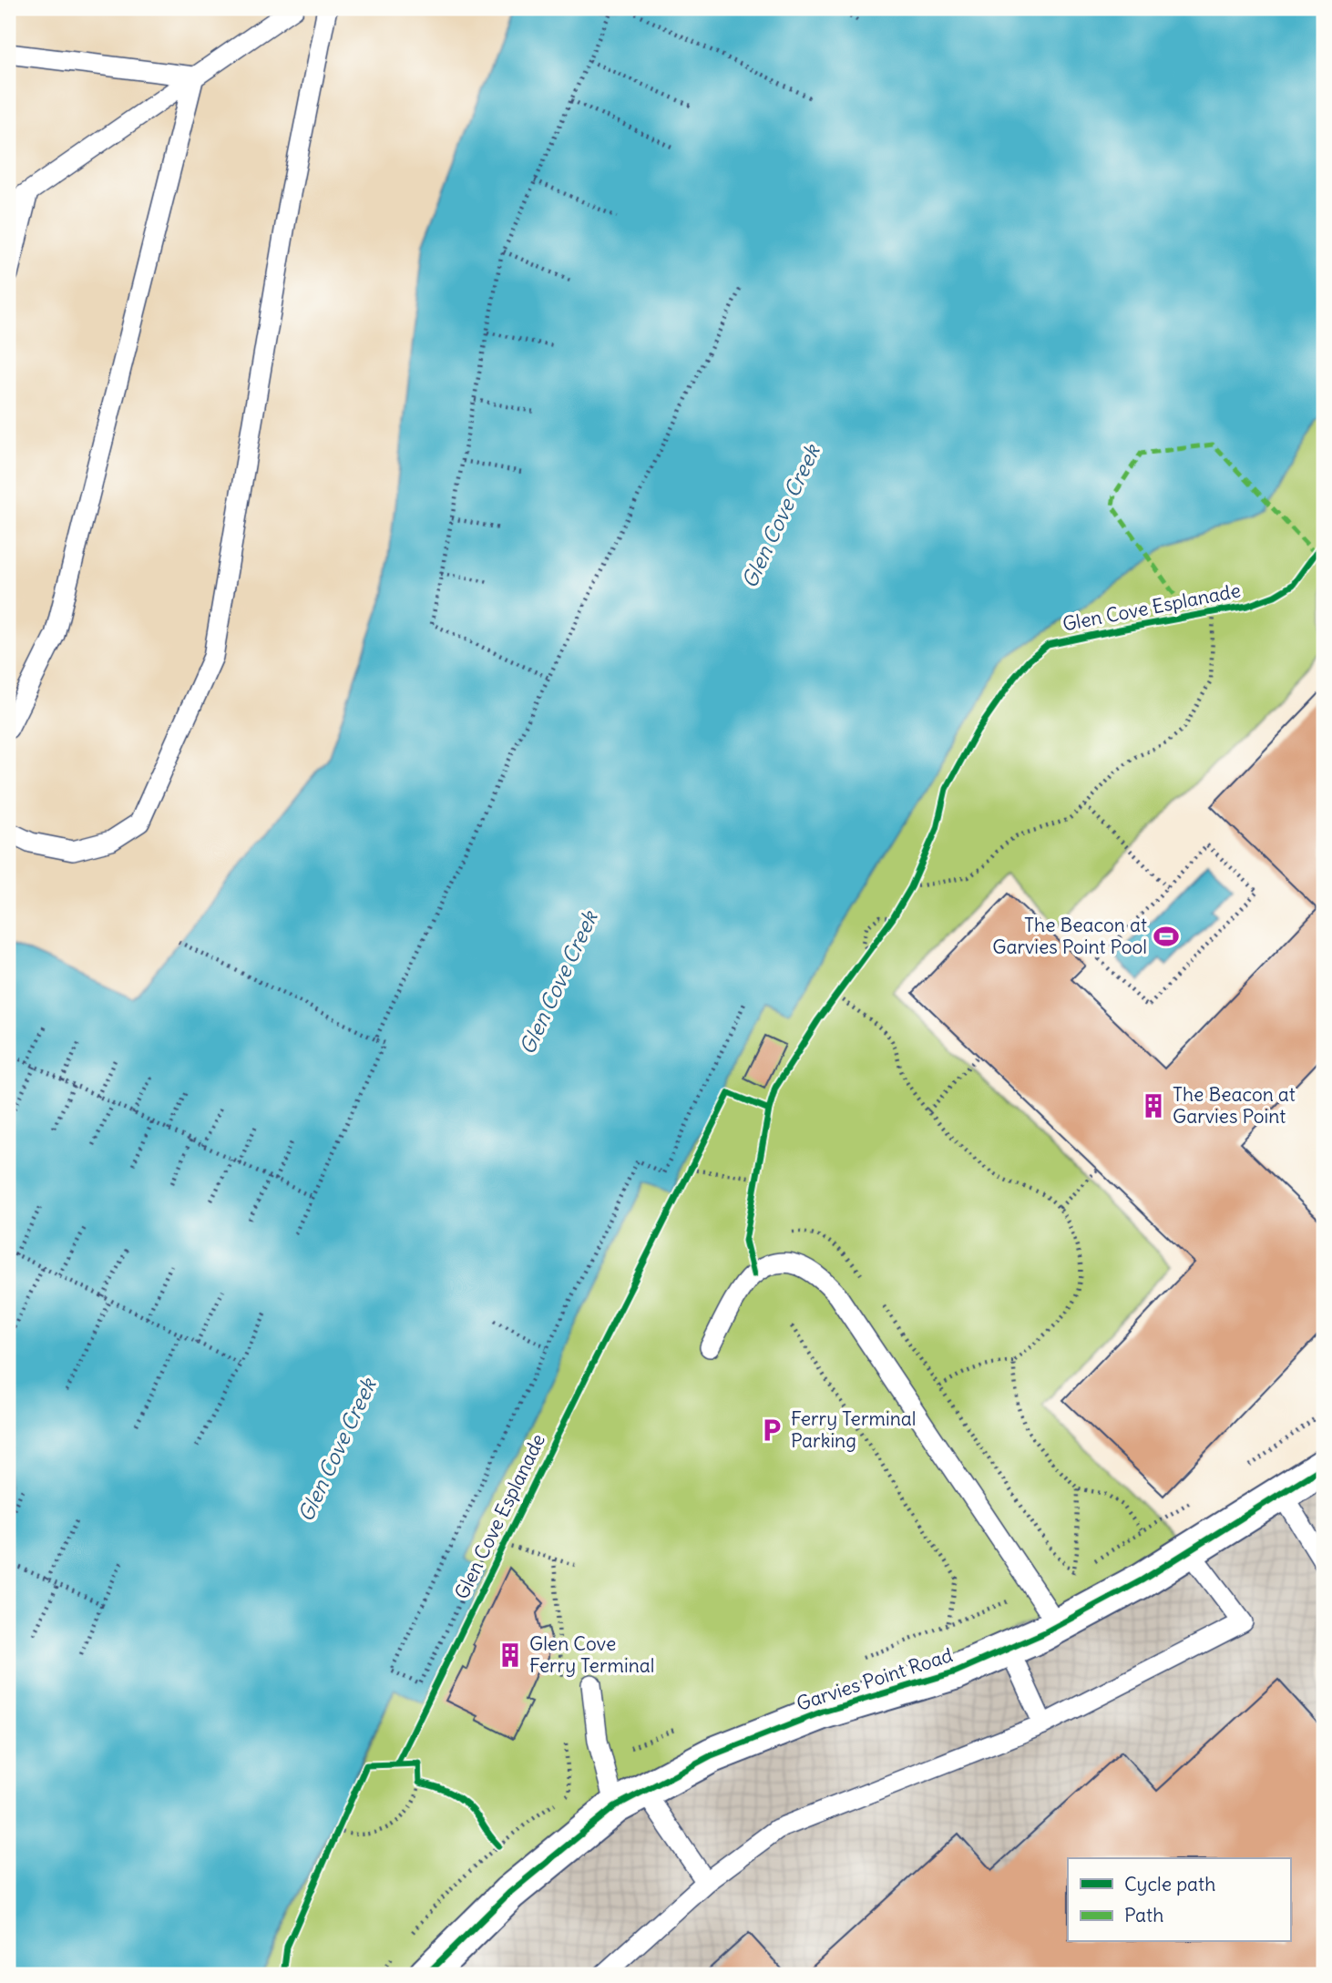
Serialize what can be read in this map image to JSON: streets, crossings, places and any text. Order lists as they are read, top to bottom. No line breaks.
{"streets":{"street":["Garvies Point Road"],"cycle path":["Glen Cove Esplanade"]},"water":["Glen Cove Creek"],"places":{"sports":["The Beacon at Garvies Point Pool"],"building":["The Beacon at Garvies Point","Glen Cove Ferry Terminal"],"parking":["Ferry Terminal Parking"]},"legend":["Cycle path","Path"]}
